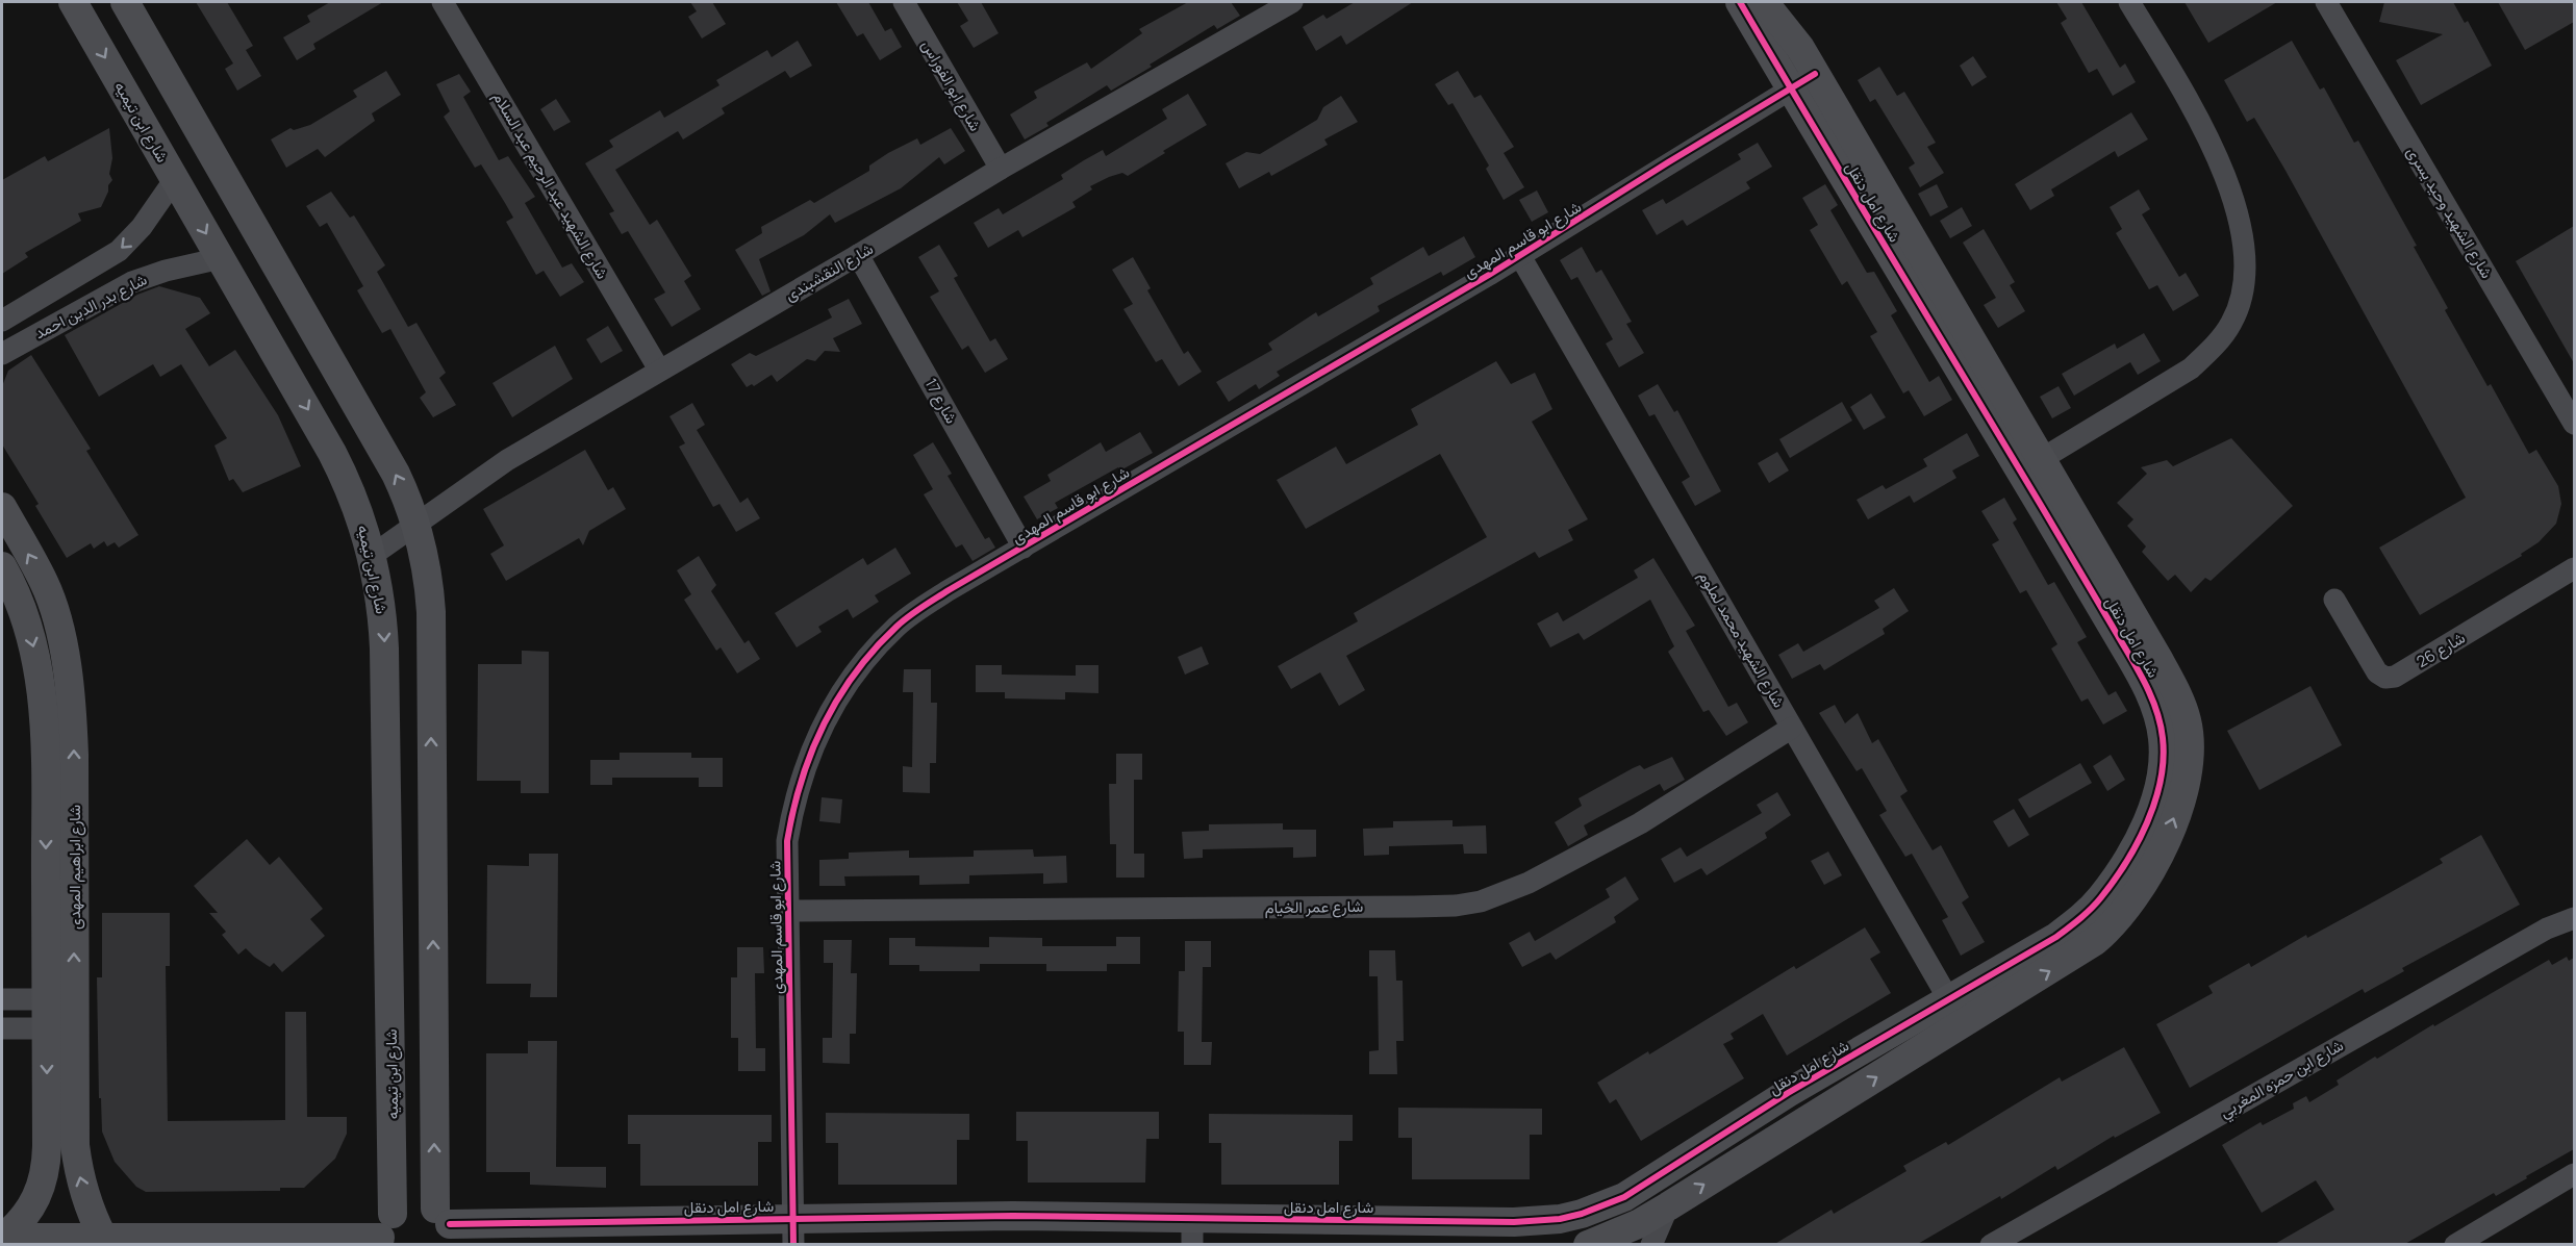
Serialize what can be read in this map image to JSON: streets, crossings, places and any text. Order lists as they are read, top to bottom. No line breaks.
{"streets":{"street":["شارع ابو الفوراس","شارع ابن تيميه","شارع الشهيد عبد الرحيم عبد السلام","شارع امل دنقل","شارع الشهيد وحيد يسرى","شارع ابو قاسم المهدى","شارع النقشبندى","شارع بدر الدين احمد","شارع 17","شارع الشهيد محمد لملوم","شارع 26","شارع ابراهيم المهدى","شارع عمر الخيام","شارع ابن حمزه المغربي"]},"crossings":[["شارع ابو الفوراس","شارع النقشبندى"],["شارع ابن تيميه","شارع امل دنقل"],["شارع ابن تيميه","شارع النقشبندى"],["شارع ابن تيميه","شارع بدر الدين احمد"],["شارع الشهيد عبد الرحيم عبد السلام","شارع النقشبندى"],["شارع امل دنقل","شارع ابو قاسم المهدى"],["شارع امل دنقل","شارع الشهيد محمد لملوم"],["شارع ابو قاسم المهدى","شارع 17"],["شارع ابو قاسم المهدى","شارع الشهيد محمد لملوم"],["شارع ابو قاسم المهدى","شارع عمر الخيام"],["شارع النقشبندى","شارع 17"],["شارع الشهيد محمد لملوم","شارع عمر الخيام"]]}
